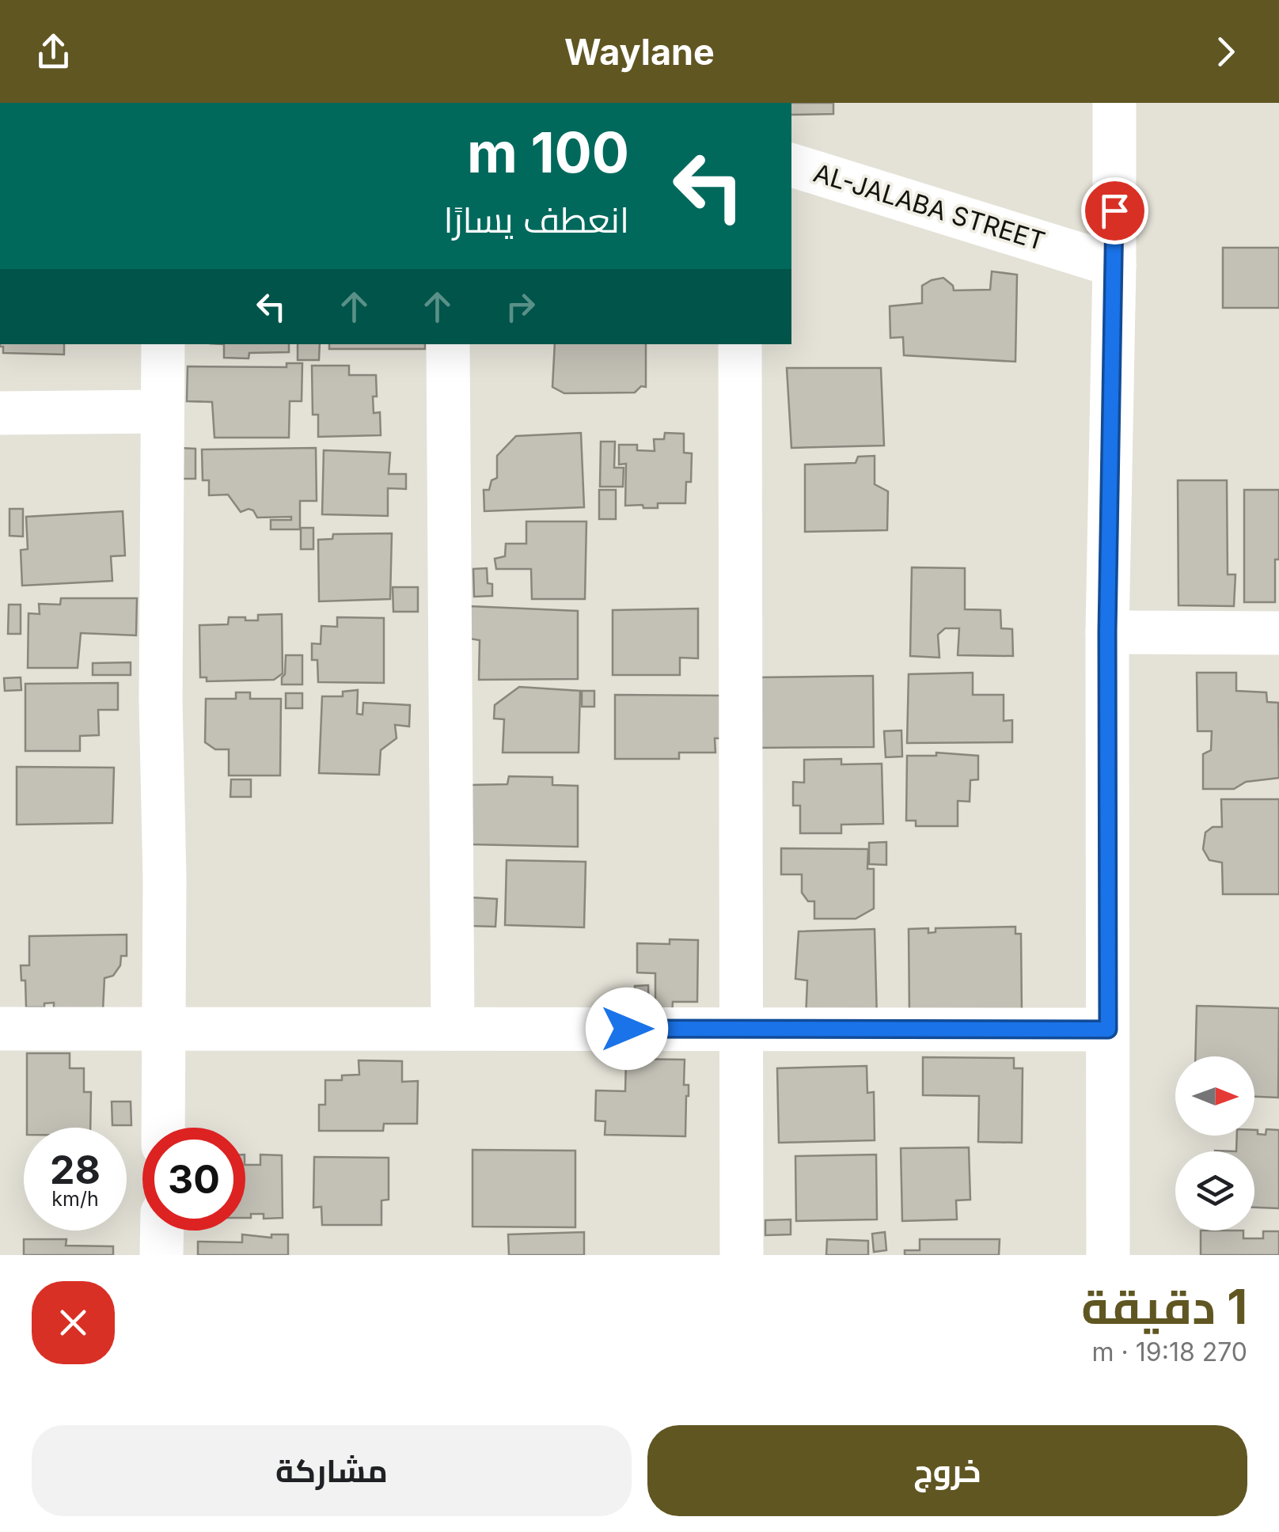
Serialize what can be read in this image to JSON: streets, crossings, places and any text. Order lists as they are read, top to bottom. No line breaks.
{"streets":{"street":["AL-JALABA STREET"]},"north":"right","page":{"header":"Waylane","turn":["100 m","انعطف يسارًا"],"speed":"28 km/h","limit":"30","heading":["1 دقيقة","270 m · 19:18"],"buttons":["خروج","مشاركة"]}}
